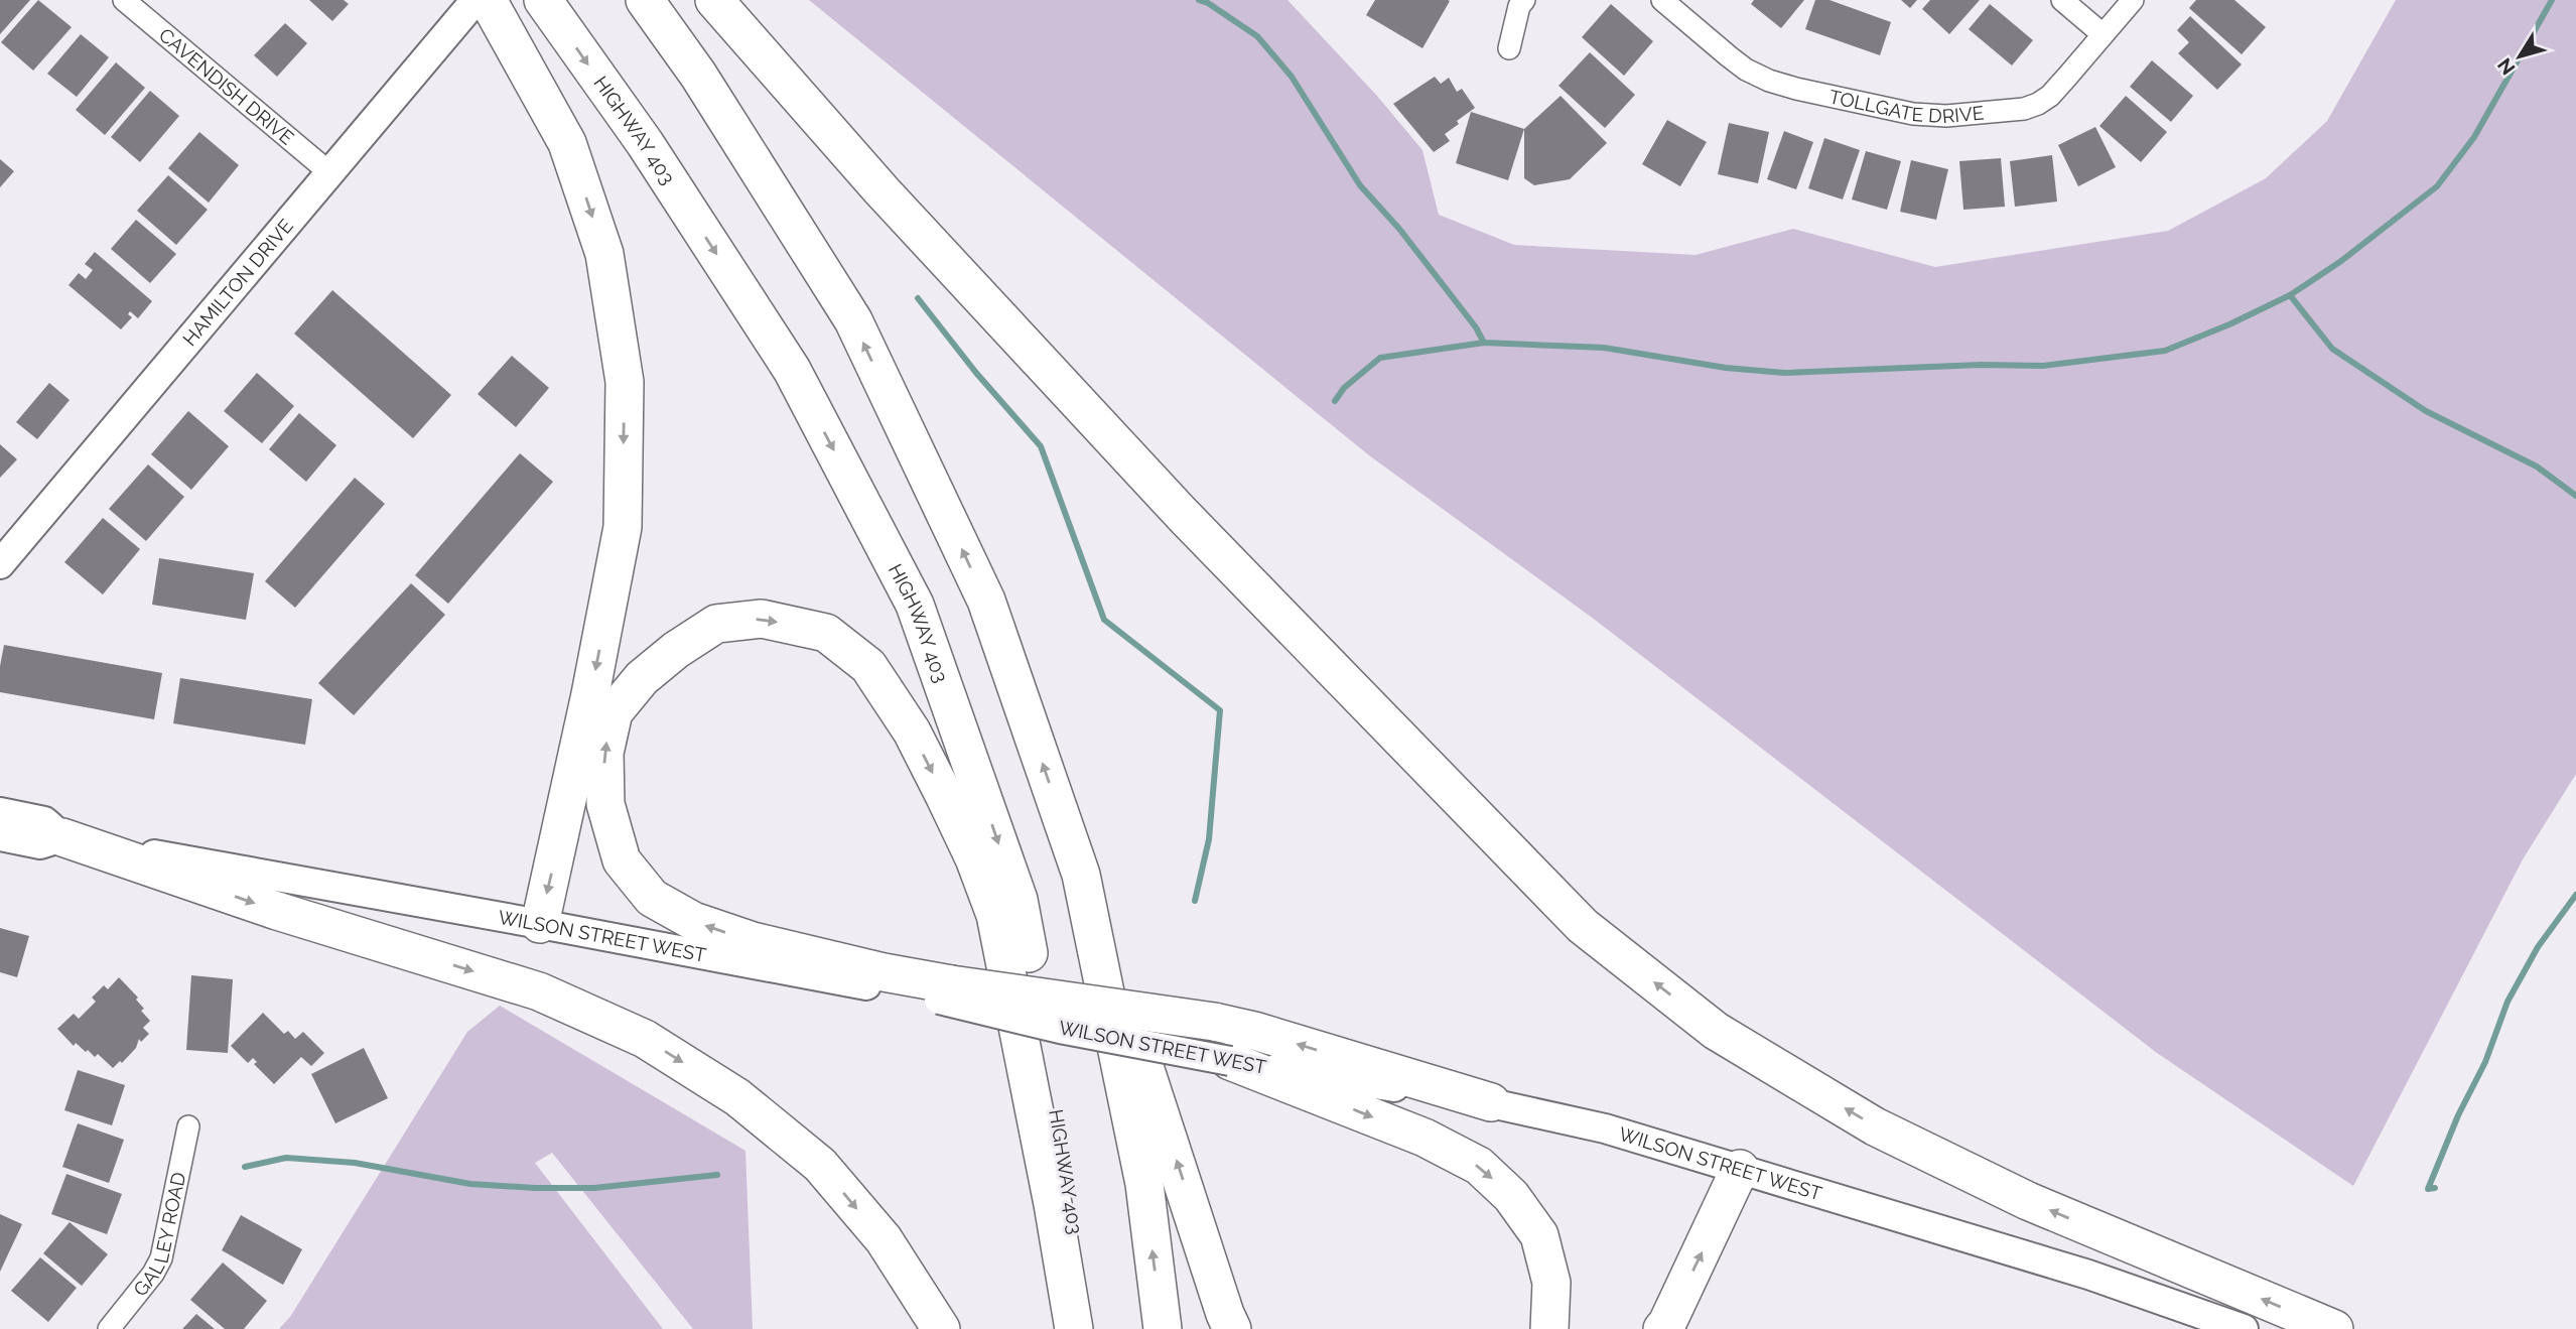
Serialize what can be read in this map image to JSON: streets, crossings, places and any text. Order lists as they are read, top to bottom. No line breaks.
{"streets":{"highway":["HIGHWAY 403"],"main road":["HAMILTON DRIVE","WILSON STREET WEST"],"street":["CAVENDISH DRIVE","TOLLGATE DRIVE","GALLEY ROAD"]},"crossings":[["CAVENDISH DRIVE","HAMILTON DRIVE"]],"north":"bottom left"}
